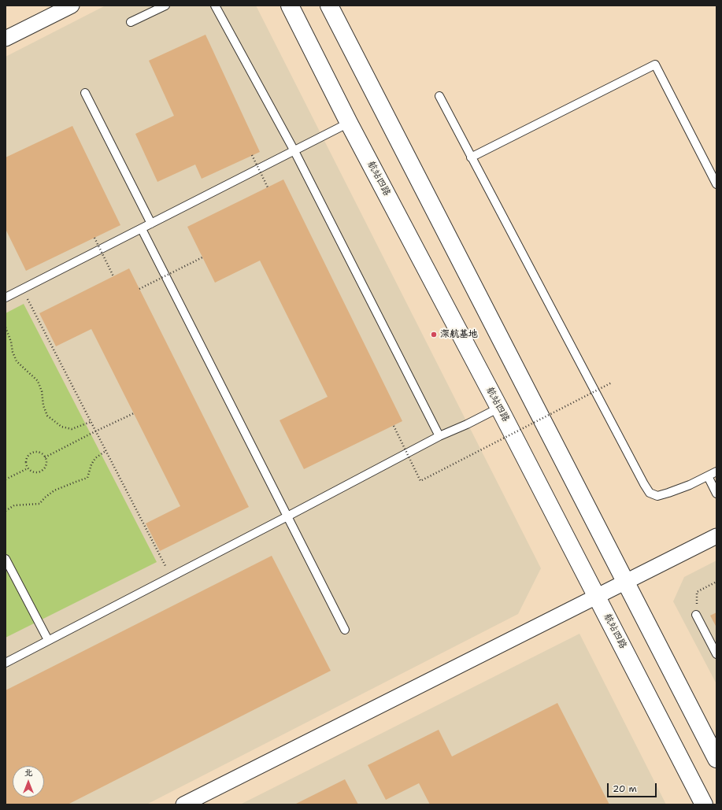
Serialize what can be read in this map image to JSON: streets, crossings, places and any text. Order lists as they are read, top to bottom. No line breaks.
{"streets":{"street":["航站四路"]},"places":["深航基地"],"scale_bar":"20 m","north":"top"}
